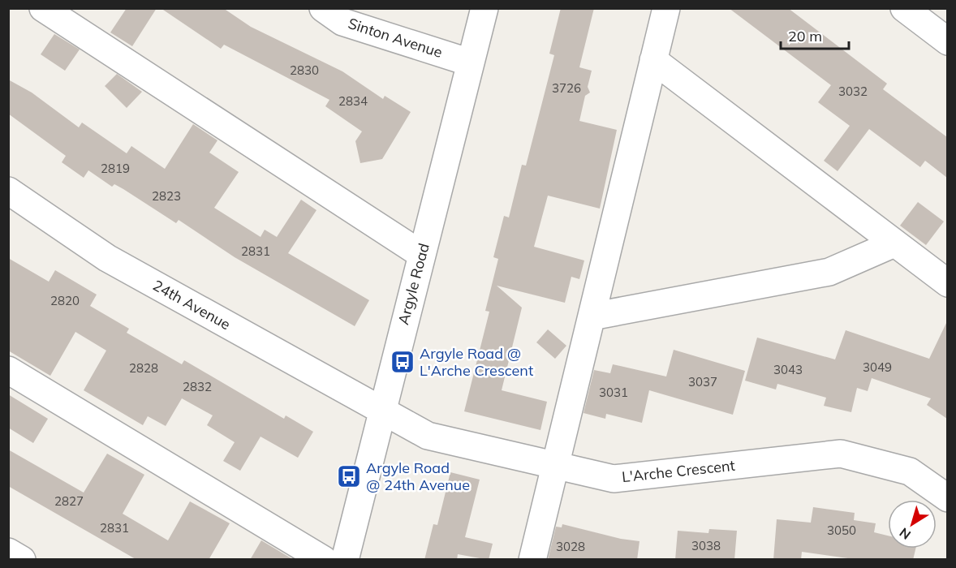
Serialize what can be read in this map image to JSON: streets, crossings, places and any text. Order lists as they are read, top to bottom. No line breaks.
{"streets":{"street":["Sinton Avenue","Argyle Road","24th Avenue","L'Arche Crescent"]},"crossings":[["Sinton Avenue","Argyle Road"],["Argyle Road","24th Avenue"],["Argyle Road","L'Arche Crescent"],["24th Avenue","L'Arche Crescent"]],"places":{"bus stop":["Argyle Road @ L'Arche Crescent","Argyle Road @ 24th Avenue"]},"house_numbers":["2830","3726","3032","2834","2819","2823","2831","2820","3049","2828","3043","3037","2832","3031","2827","2831","3050","3038","3028"],"scale_bar":"20 m","north":"bottom left"}
